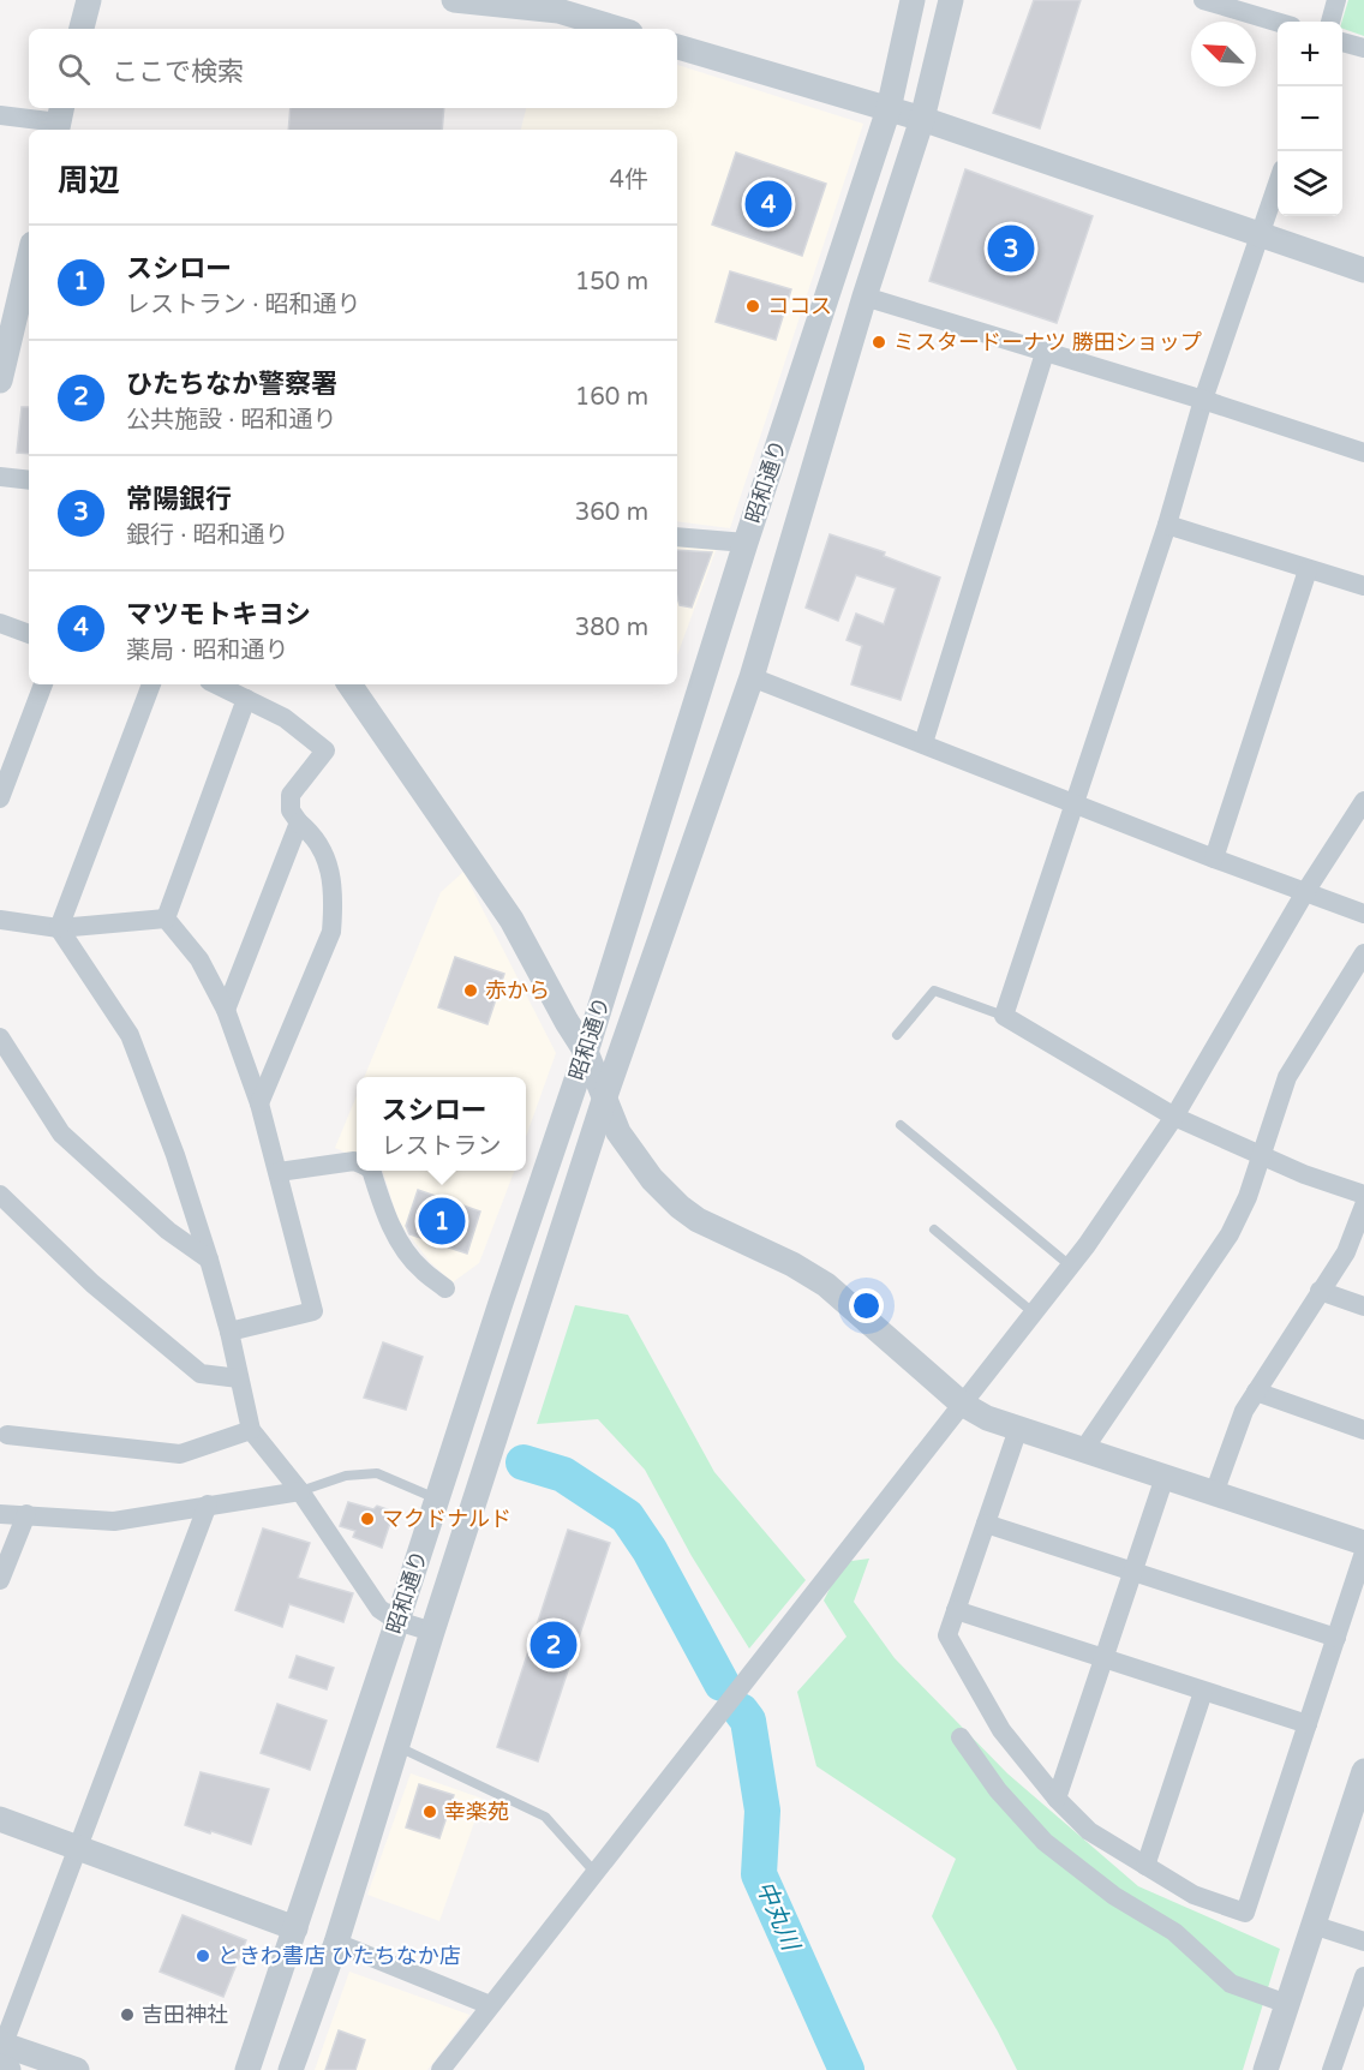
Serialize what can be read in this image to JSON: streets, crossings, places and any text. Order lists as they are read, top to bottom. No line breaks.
{"streets":{"street":["昭和通り"]},"water":["中丸川"],"places":["ココス","ミスタードーナツ 勝田ショップ","赤から","マクドナルド","幸楽苑","ときわ書店 ひたちなか店","吉田神社"],"north":"top left","page":{"map_buttons":["+","−"],"search":"ここで検索","heading":["周辺","4件"],"pins":["4","3","1","2"],"list":[{"mark":"1","name":"スシロー","note":"レストラン · 昭和通り","value":"150 m"},{"mark":"2","name":"ひたちなか警察署","note":"公共施設 · 昭和通り","value":"160 m"},{"mark":"3","name":"常陽銀行","note":"銀行 · 昭和通り","value":"360 m"},{"mark":"4","name":"マツモトキヨシ","note":"薬局 · 昭和通り","value":"380 m"}],"popup":["スシロー","レストラン"]}}
